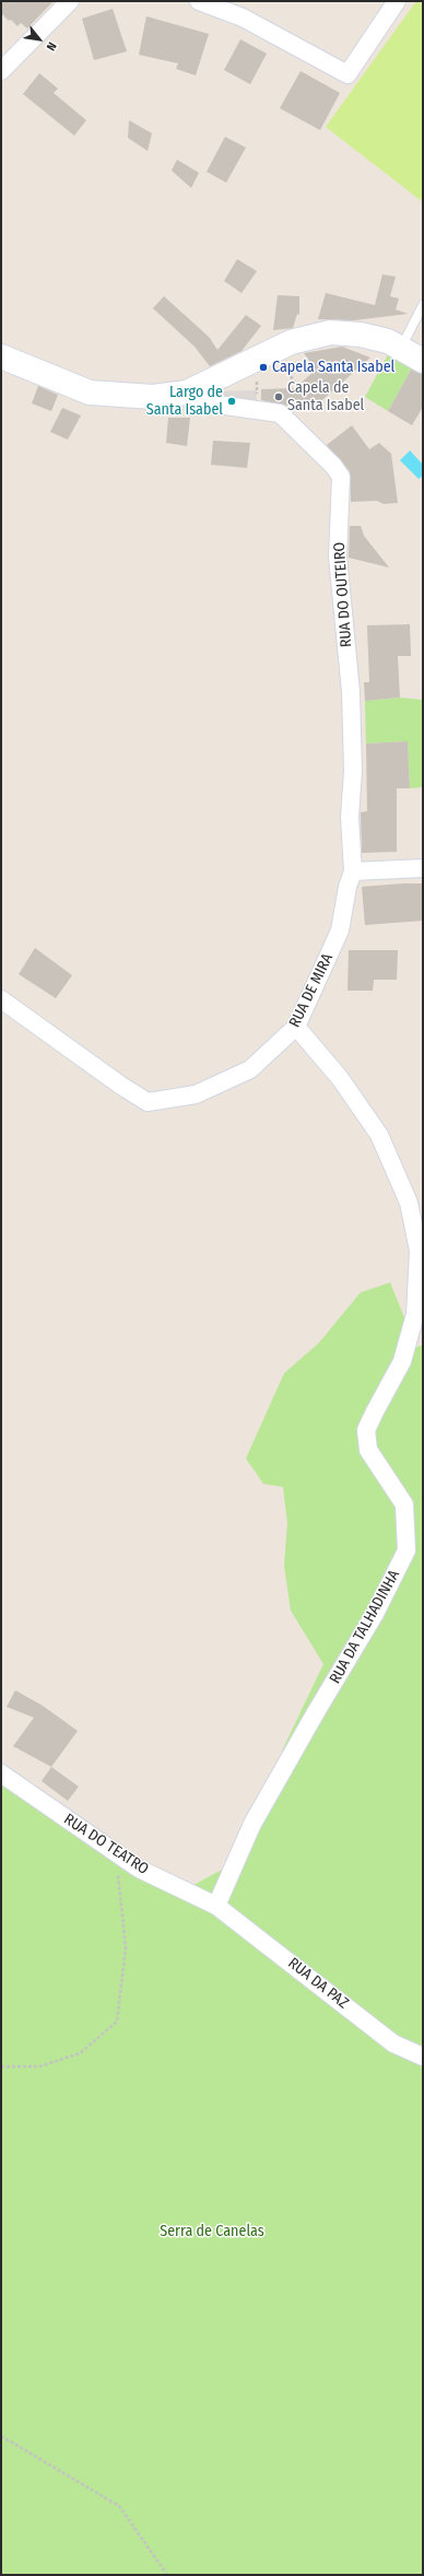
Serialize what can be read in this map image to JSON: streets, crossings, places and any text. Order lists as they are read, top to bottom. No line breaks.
{"streets":{"street":["RUA DO OUTEIRO","RUA DE MIRA","RUA DA TALHADINHA","RUA DO TEATRO","RUA DA PAZ"]},"crossings":[["RUA DO OUTEIRO","RUA DE MIRA"],["RUA DE MIRA","RUA DA TALHADINHA"],["RUA DA TALHADINHA","RUA DO TEATRO"],["RUA DA TALHADINHA","RUA DA PAZ"],["RUA DO TEATRO","RUA DA PAZ"]],"parks":["Serra de Canelas"],"places":["Capela Santa Isabel","Capela de Santa Isabel","Largo de Santa Isabel"],"north":"bottom right"}
